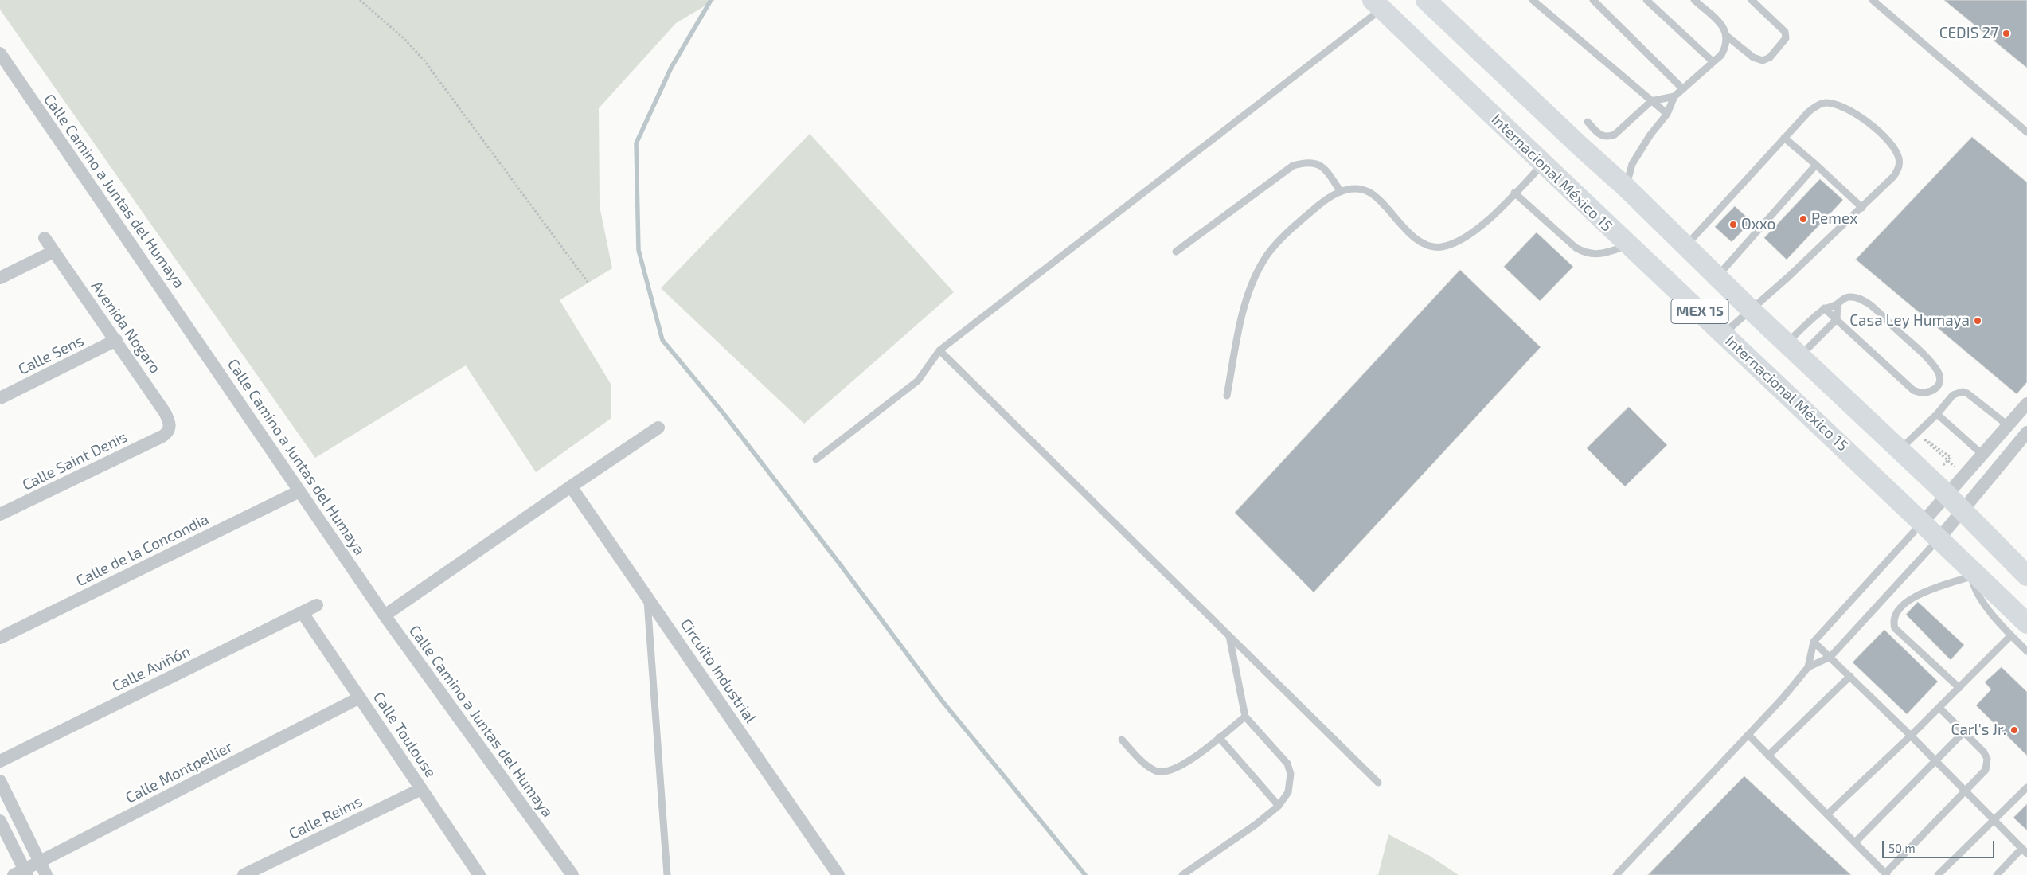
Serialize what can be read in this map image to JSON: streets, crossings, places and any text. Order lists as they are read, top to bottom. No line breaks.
{"streets":{"main road":["Internacional México 15","MEX 15"],"street":["Calle Camino a Juntas del Humaya","Avenida Nogaro","Calle Sens","Calle Saint Denis","Calle de la Concondia","Calle Aviñón","Circuito Industrial","Calle Toulouse","Calle Montpellier","Calle Reims"]},"crossings":[["Calle Camino a Juntas del Humaya","Calle de la Concondia"],["Avenida Nogaro","Calle Sens"],["Avenida Nogaro","Calle Saint Denis"],["Calle Aviñón","Calle Toulouse"],["Calle Toulouse","Calle Montpellier"],["Calle Toulouse","Calle Reims"]],"places":["CEDIS 27","Pemex","Oxxo","Casa Ley Humaya","Carl's Jr."],"scale_bar":"50 m"}
